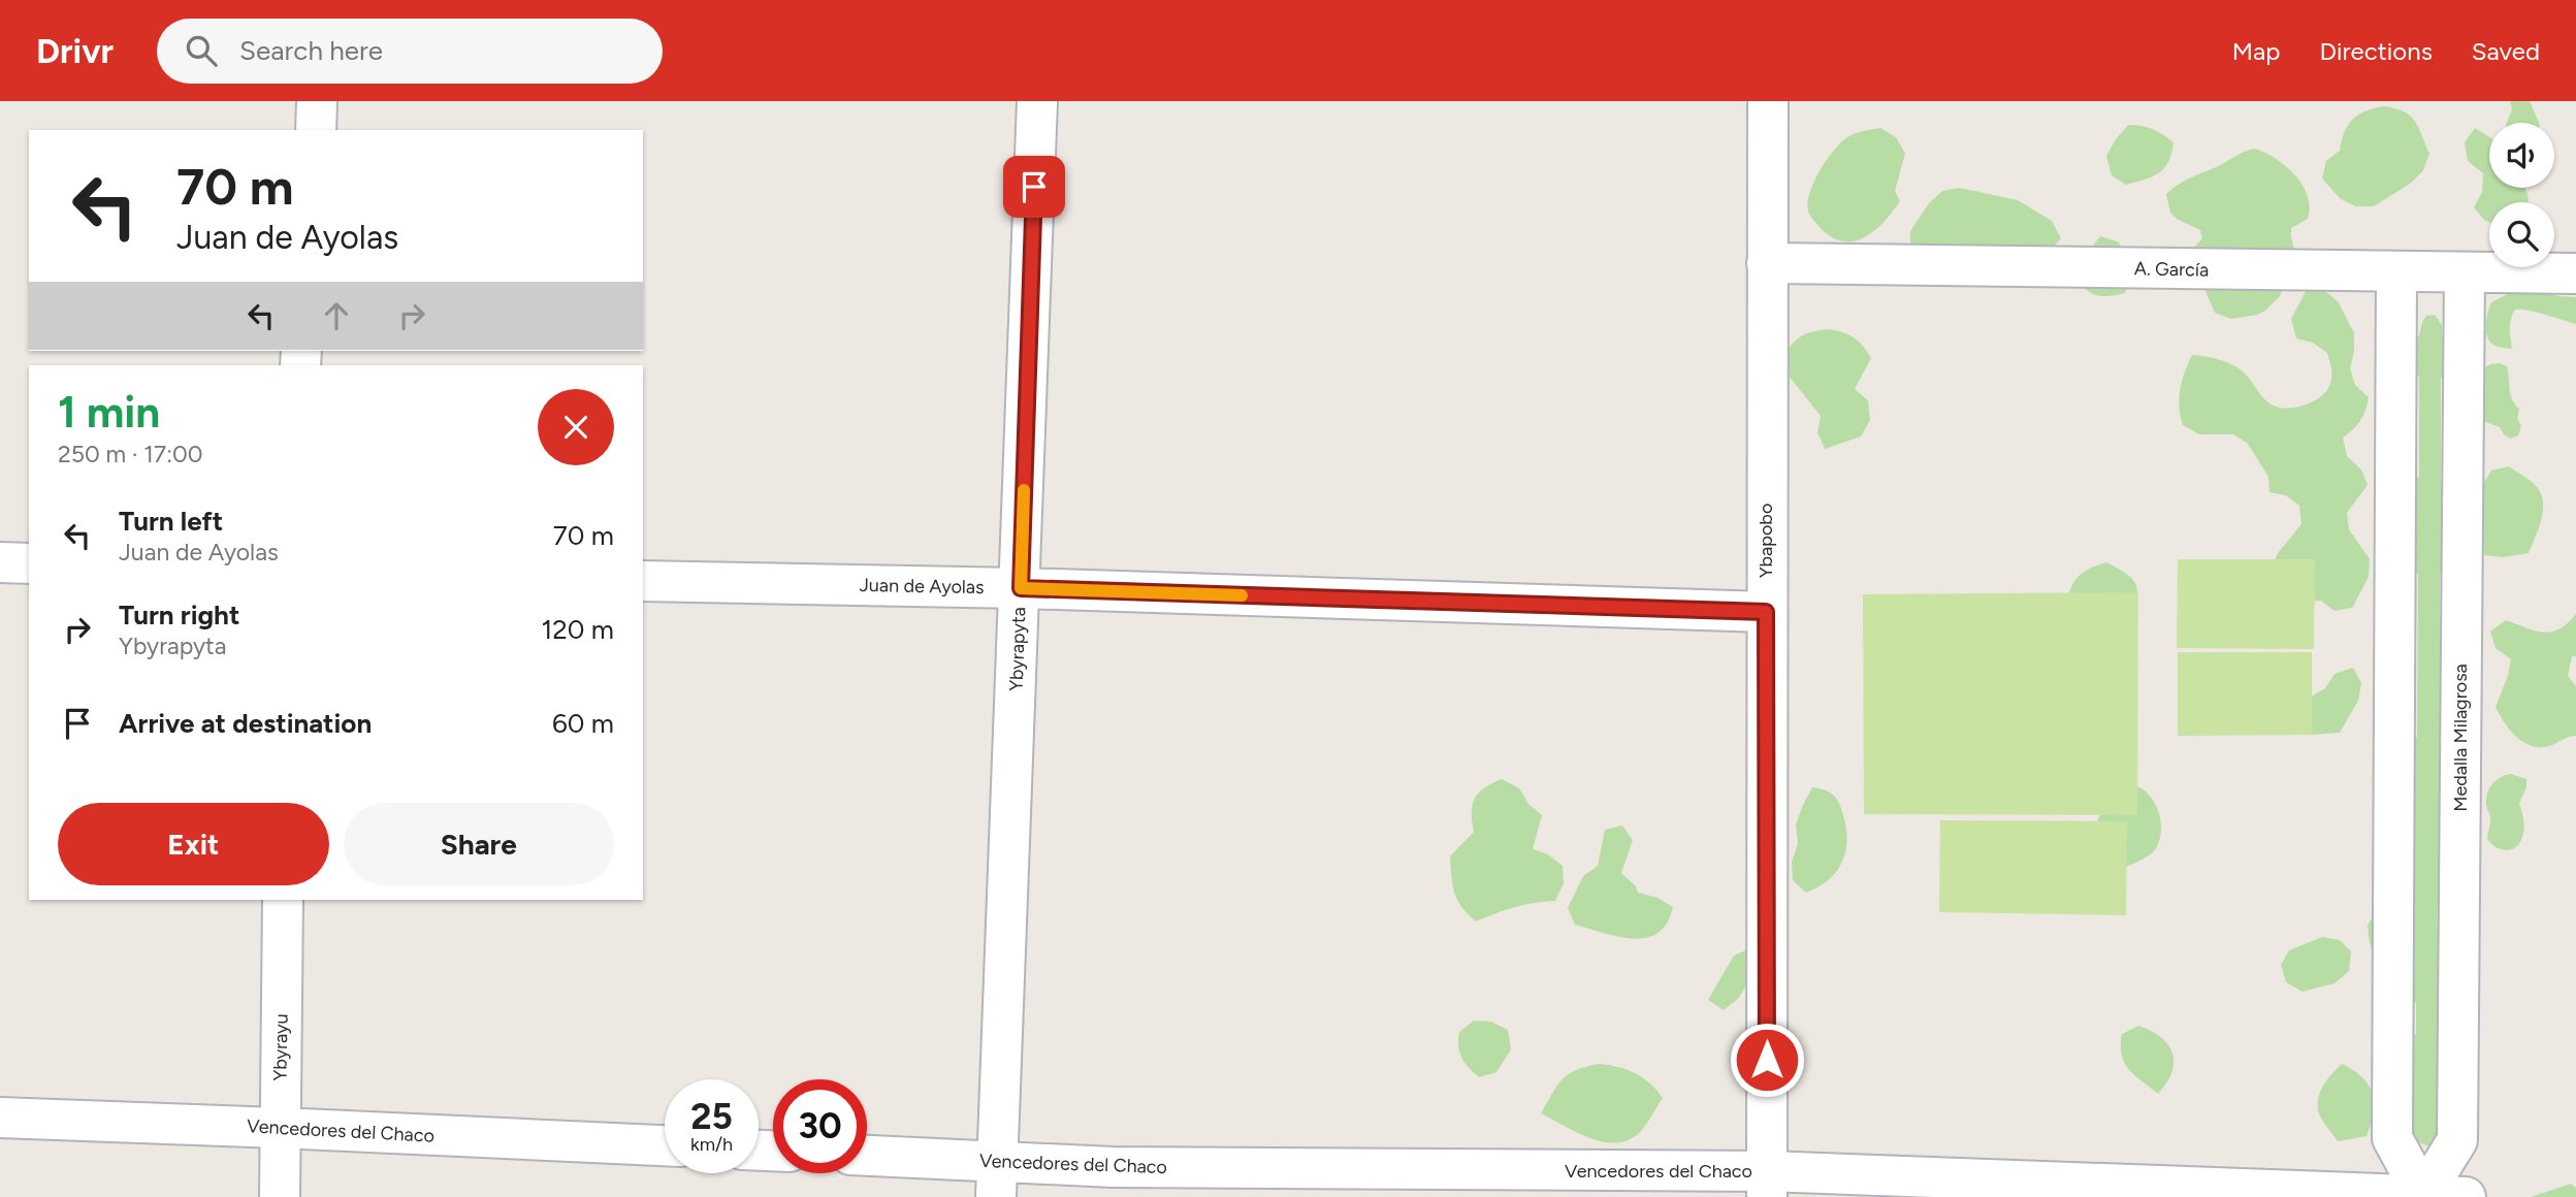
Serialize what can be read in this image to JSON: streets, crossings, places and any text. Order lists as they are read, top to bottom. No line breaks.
{"streets":{"street":["A. García","Ybapobo","Juan de Ayolas","Ybyrapyta","Medalla Milagrosa","Ybyrayu","Vencedores del Chaco"]},"crossings":[["A. García","Ybapobo"],["A. García","Medalla Milagrosa"],["Ybapobo","Juan de Ayolas"],["Ybapobo","Vencedores del Chaco"],["Juan de Ayolas","Ybyrapyta"],["Ybyrapyta","Vencedores del Chaco"],["Medalla Milagrosa","Vencedores del Chaco"],["Ybyrayu","Vencedores del Chaco"]],"page":{"header":"Drivr","search":"Search here","nav":["Map","Directions","Saved"],"turn":["70 m","Juan de Ayolas"],"heading":["1 min","250 m · 17:00"],"list":[{"name":"Turn left","note":"Juan de Ayolas","value":"70 m"},{"name":"Turn right","note":"Ybyrapyta","value":"120 m"},{"name":"Arrive at destination","value":"60 m"}],"buttons":["Exit","Share"],"speed":"25 km/h","limit":"30"}}
